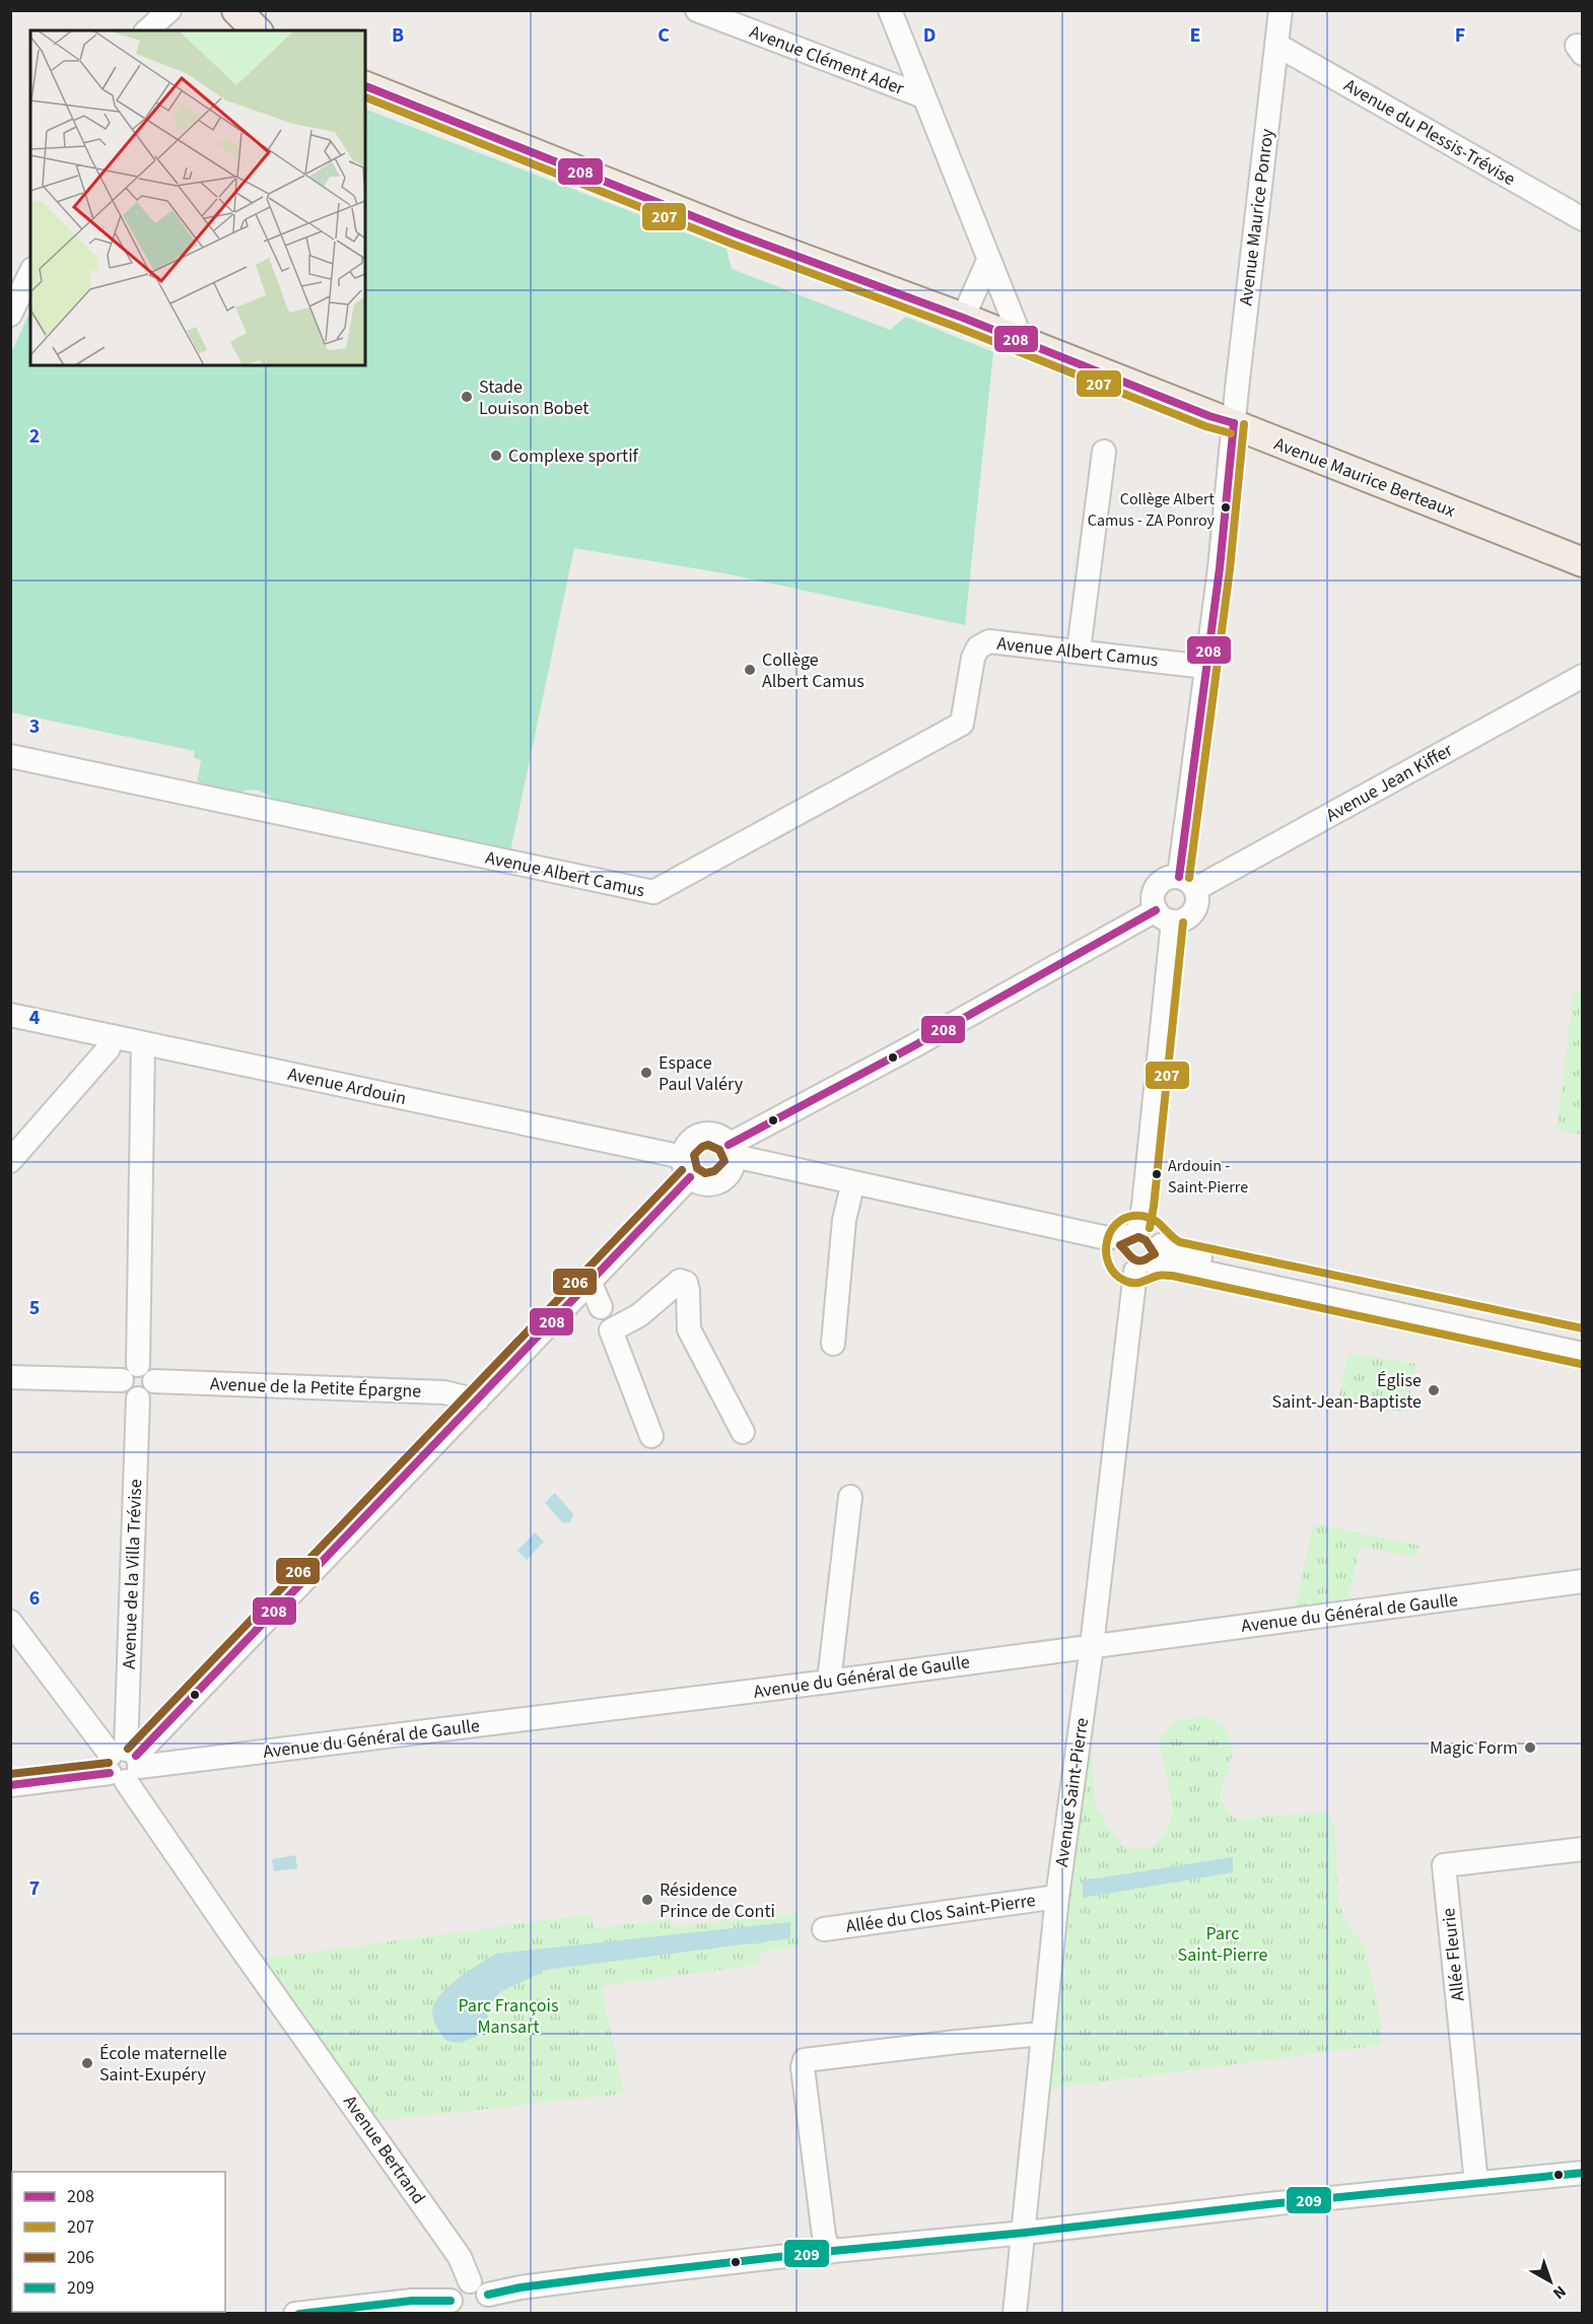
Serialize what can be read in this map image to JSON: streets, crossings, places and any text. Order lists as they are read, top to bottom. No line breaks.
{"streets":{"main road":["Avenue Maurice Berteaux"],"street":["Avenue Clément Ader","Avenue du Plessis-Trévise","Avenue Maurice Ponroy","Avenue Albert Camus","Avenue Jean Kiffer","Avenue Ardouin","Avenue de la Petite Épargne","Avenue de la Villa Trévise","Avenue du Général de Gaulle","Avenue Saint-Pierre","Allée du Clos Saint-Pierre","Allée Fleurie","Avenue Bertrand"]},"crossings":[["Avenue Clément Ader","Avenue Maurice Berteaux"],["Avenue du Plessis-Trévise","Avenue Maurice Ponroy"],["Avenue Maurice Ponroy","Avenue Maurice Berteaux"],["Avenue de la Petite Épargne","Avenue de la Villa Trévise"],["Avenue de la Villa Trévise","Avenue du Général de Gaulle"],["Avenue de la Villa Trévise","Avenue Bertrand"],["Avenue du Général de Gaulle","Avenue Saint-Pierre"],["Avenue du Général de Gaulle","Avenue Bertrand"],["Avenue Saint-Pierre","Allée du Clos Saint-Pierre"]],"parks":["Parc Saint-Pierre","Parc François Mansart"],"places":["Stade Louison Bobet","Complexe sportif","Collège Albert Camus - ZA Ponroy","Collège Albert Camus","Espace Paul Valéry","Ardouin - Saint-Pierre","Église Saint-Jean-Baptiste","Magic Form","Résidence Prince de Conti","École maternelle Saint-Exupéry"],"lines":["transit line 208","transit line 207","transit line 206","transit line 209"],"legend":["208","207","206","209"],"north":"bottom right","grid":{"columns":["B","C","D","E","F"],"rows":["2","3","4","5","6","7"]}}
